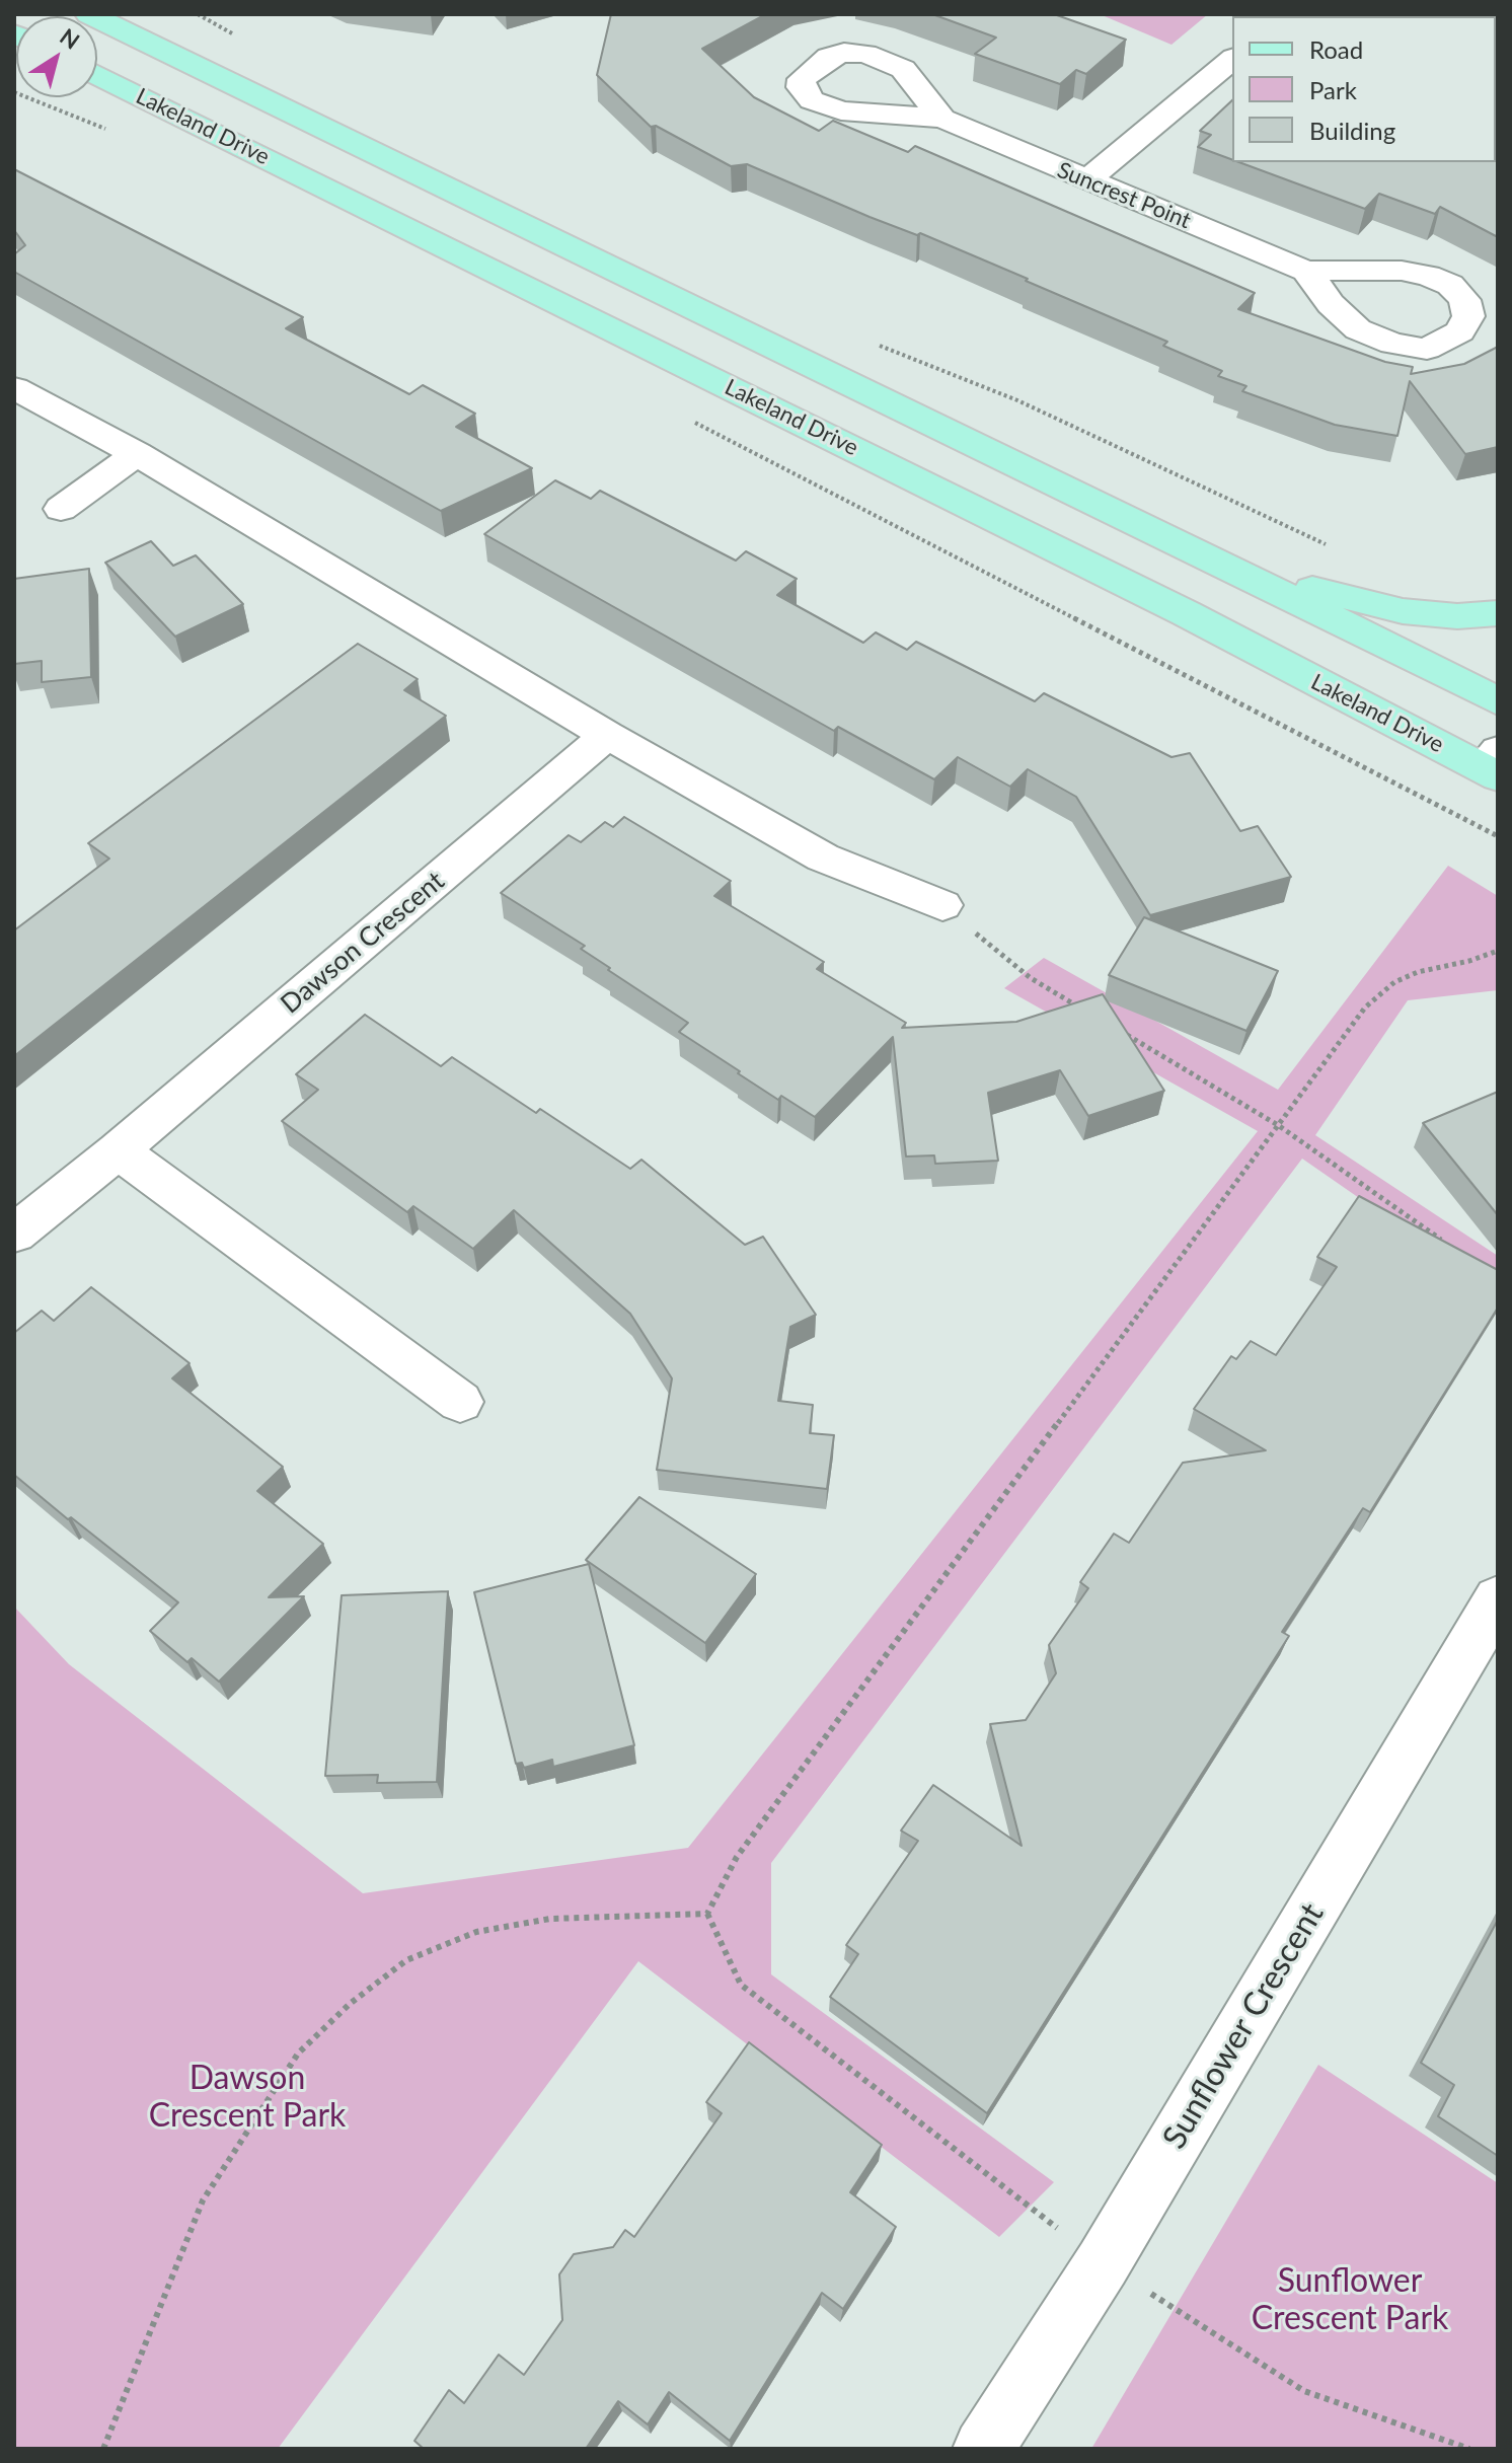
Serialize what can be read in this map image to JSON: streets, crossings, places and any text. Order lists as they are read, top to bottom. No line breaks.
{"streets":{"main road":["Lakeland Drive"],"street":["Suncrest Point","Dawson Crescent","Sunflower Crescent"]},"parks":["Dawson Crescent Park","Sunflower Crescent Park"],"legend":["Road","Park","Building"],"north":"top right"}
